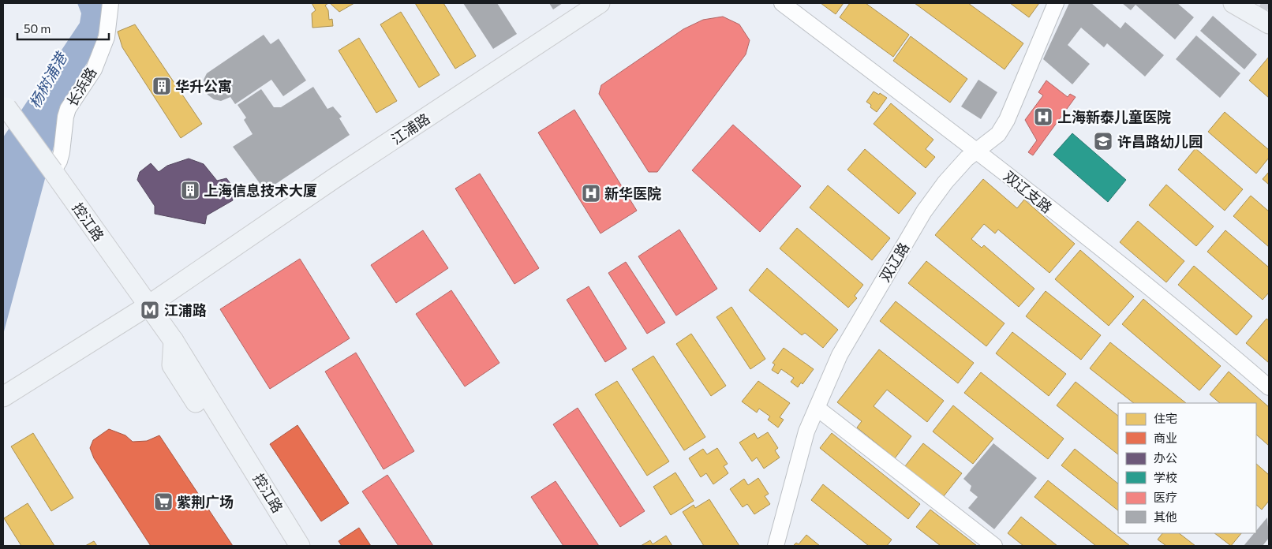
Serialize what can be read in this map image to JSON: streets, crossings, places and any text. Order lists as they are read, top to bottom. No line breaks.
{"streets":{"main road":["江浦路","控江路"],"street":["长浜路","双辽支路","双辽路"]},"crossings":[["长浜路","控江路"],["江浦路","控江路"],["双辽支路","双辽路"]],"water":["杨树浦港"],"places":{"building":["华升公寓","上海信息技术大厦"],"hospital":["上海新泰儿童医院","新华医院"],"school or university":["许昌路幼儿园"],"metro station":["江浦路"],"supermarket":["紫荆广场"]},"legend":["住宅","商业","办公","学校","医疗","其他"],"scale_bar":"50 m"}
